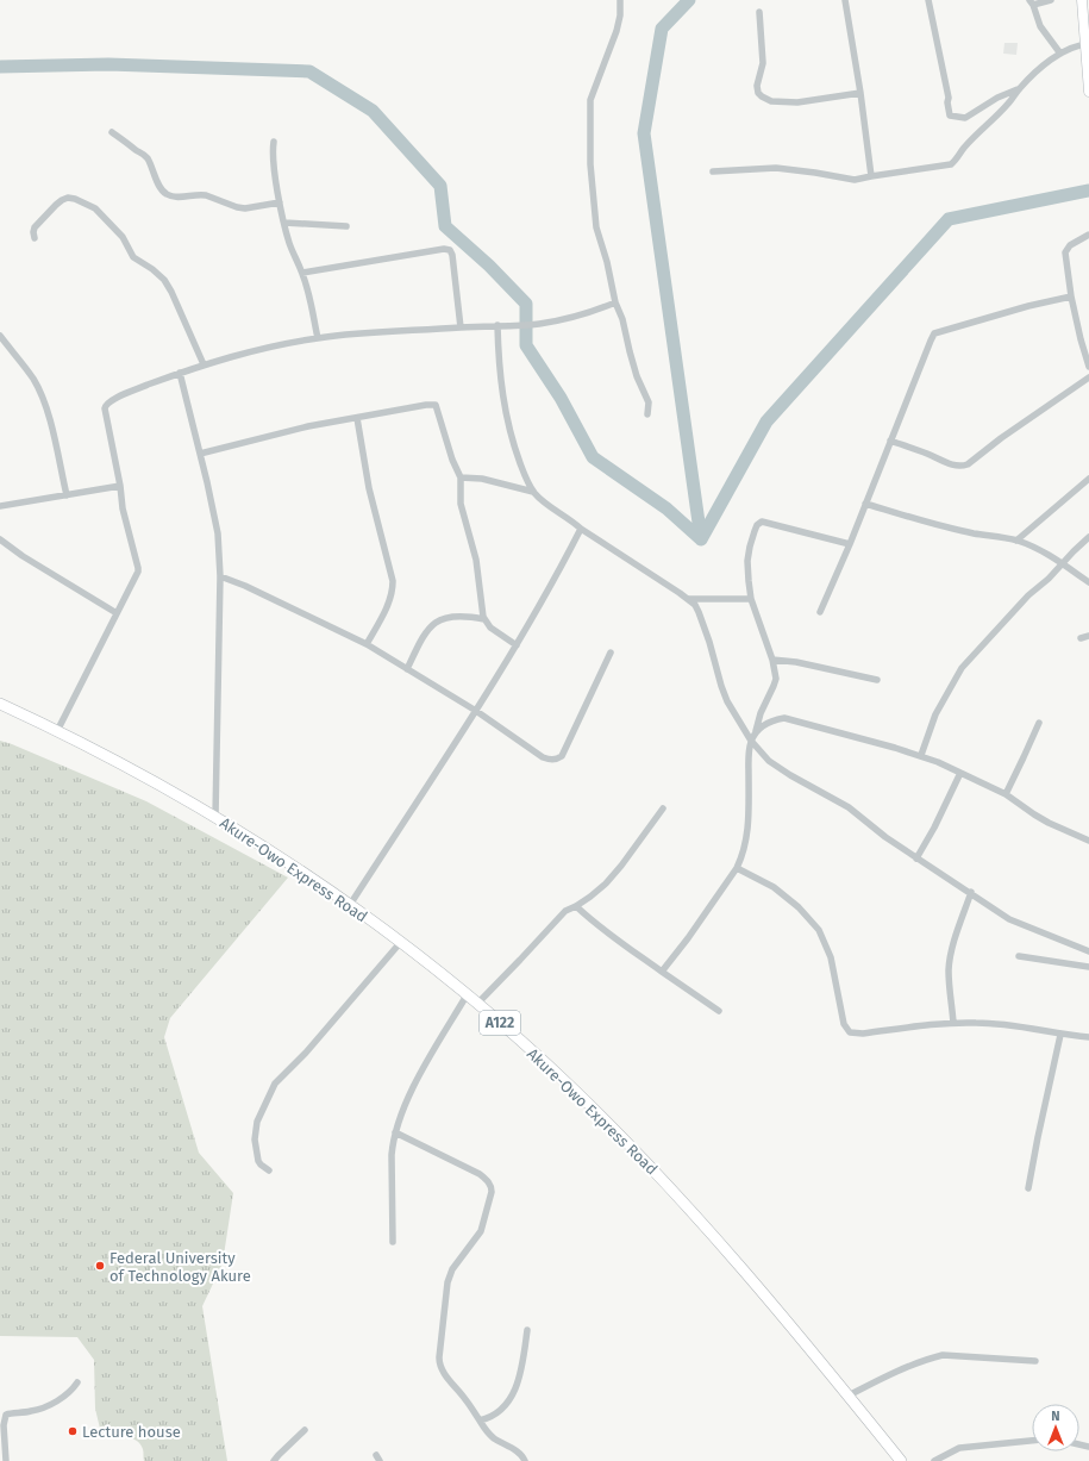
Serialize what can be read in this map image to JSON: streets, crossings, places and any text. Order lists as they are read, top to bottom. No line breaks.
{"streets":{"highway":["Akure-Owo Express Road","A122"]},"places":["Federal University of Technology Akure","Lecture house"],"north":"top"}
